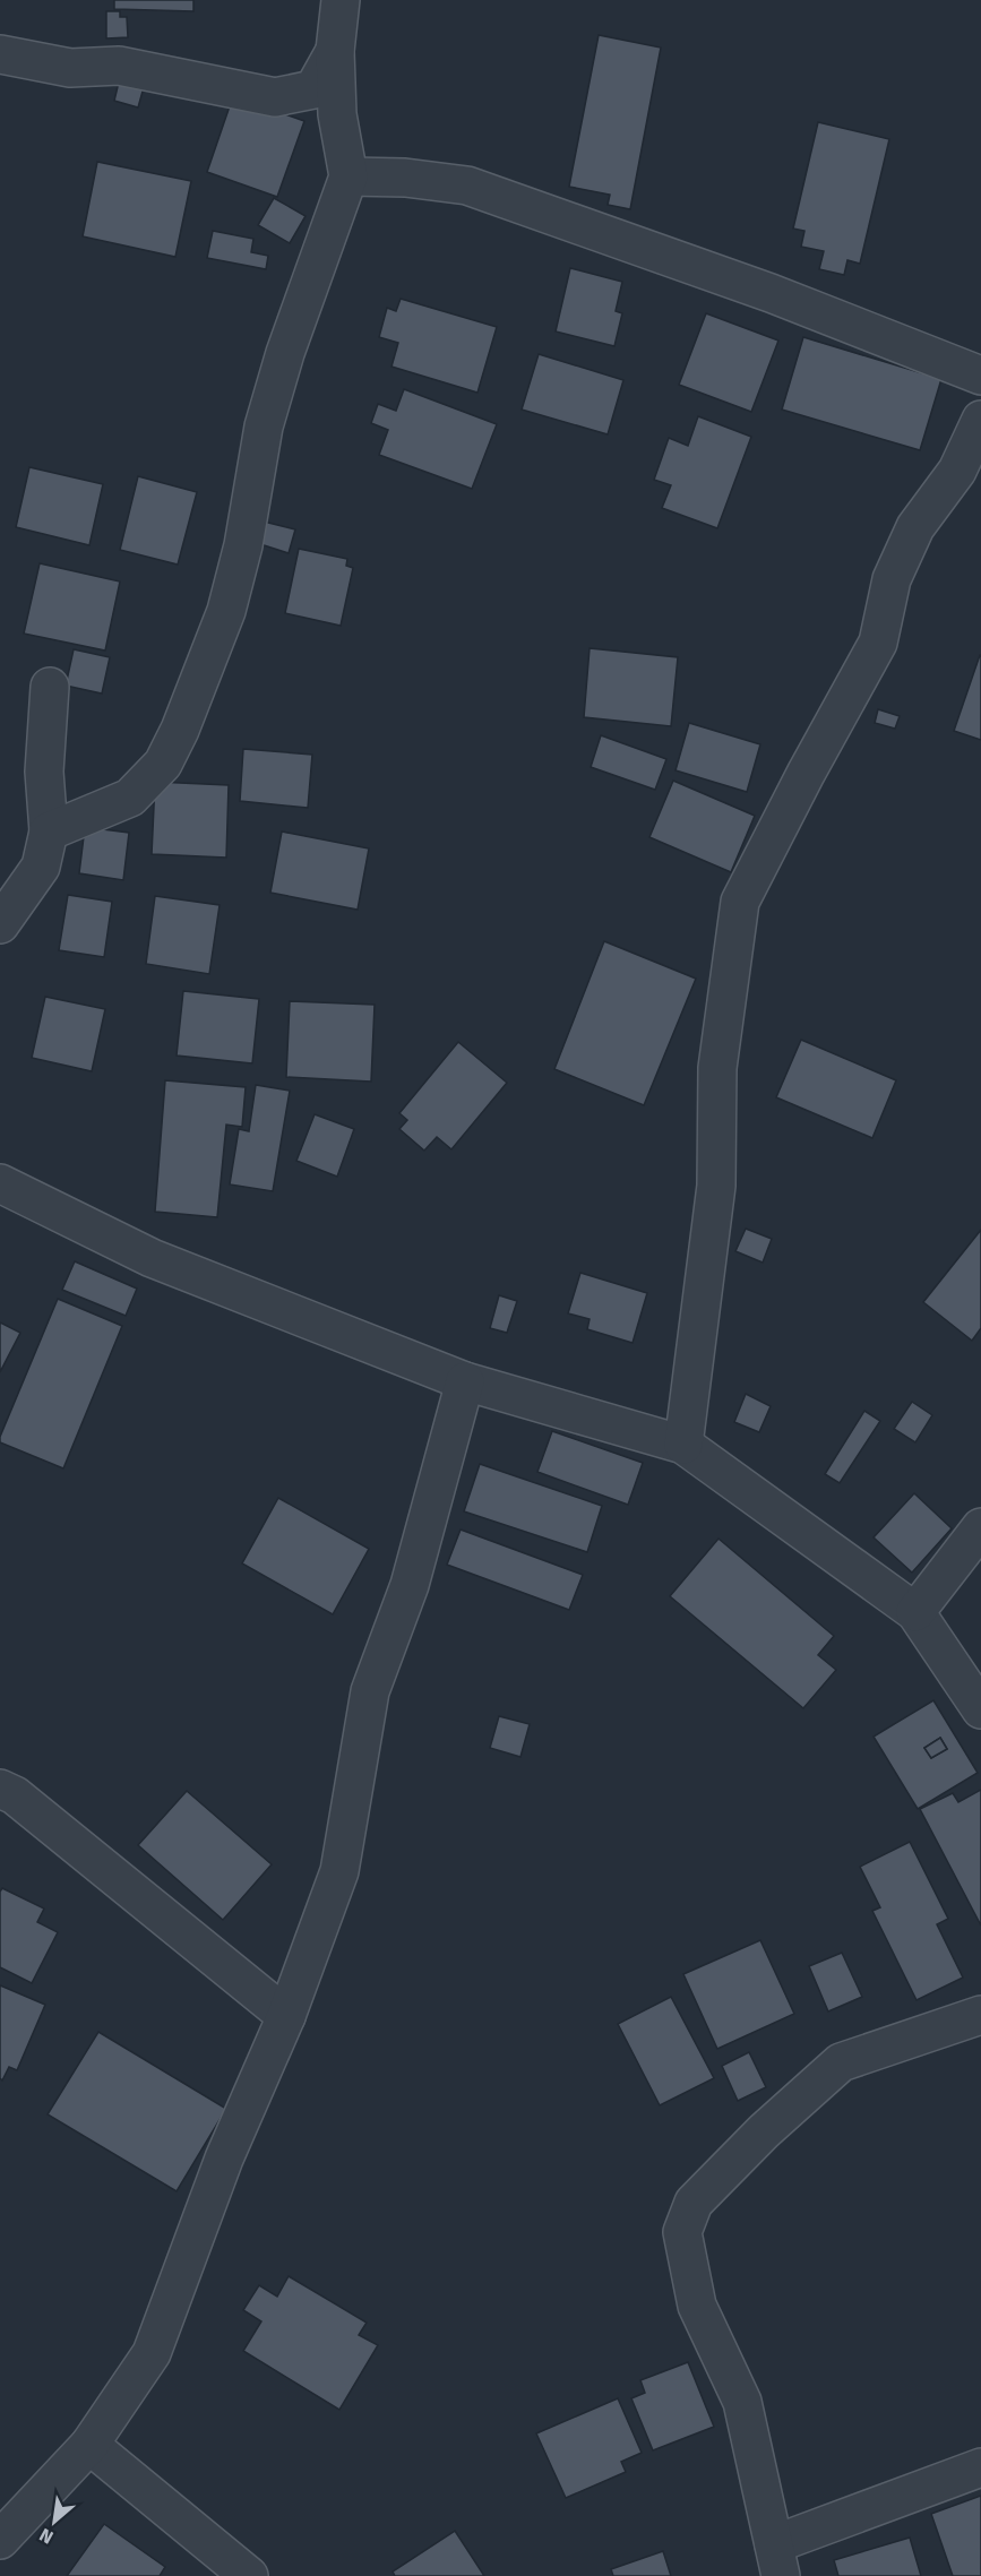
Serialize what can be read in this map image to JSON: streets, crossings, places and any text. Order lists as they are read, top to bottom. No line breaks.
{"north":"bottom left"}
